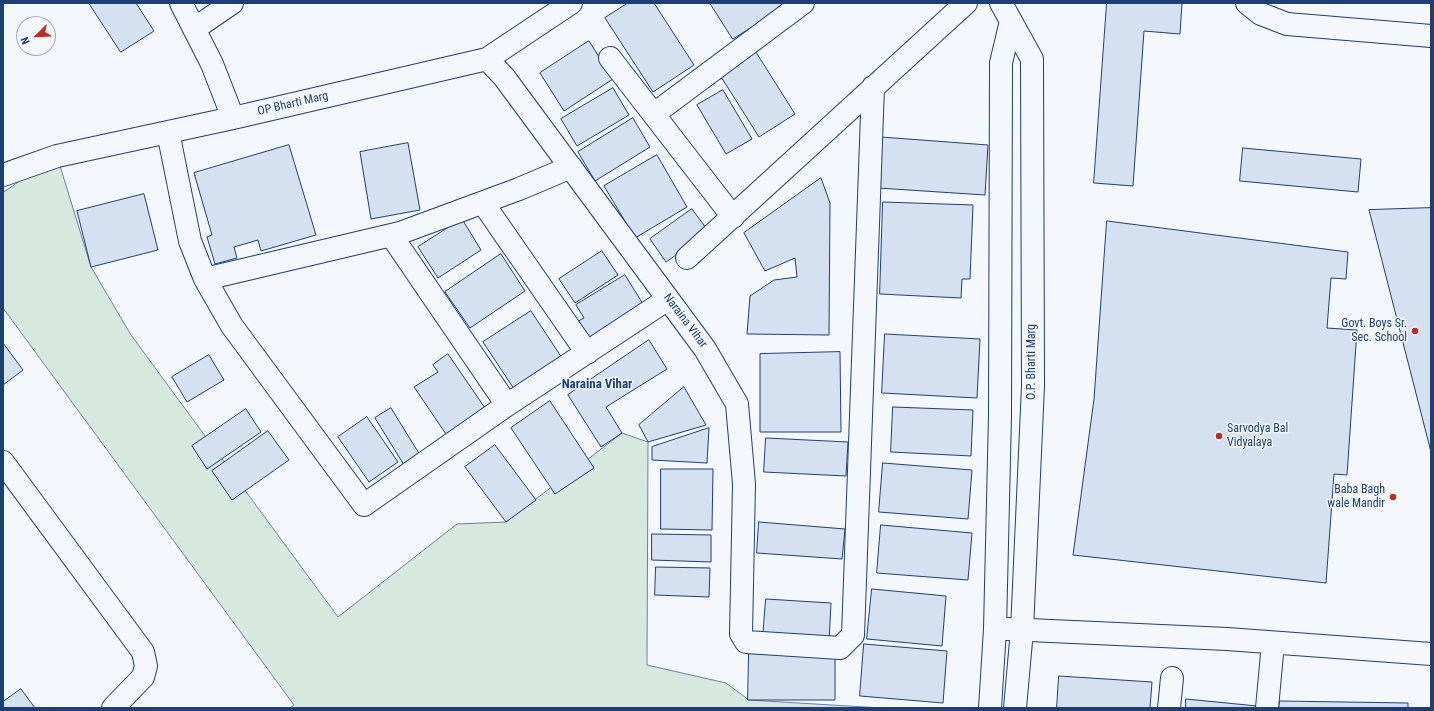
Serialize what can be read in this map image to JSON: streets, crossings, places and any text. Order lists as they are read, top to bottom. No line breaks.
{"streets":{"street":["OP Bharti Marg","Naraina Vihar","O.P. Bharti Marg"]},"crossings":[["OP Bharti Marg","Naraina Vihar"]],"districts":["Naraina Vihar"],"places":["Govt. Boys Sr. Sec. School","Sarvodya Bal Vidyalaya","Baba Bagh wale Mandir"],"north":"bottom left"}
